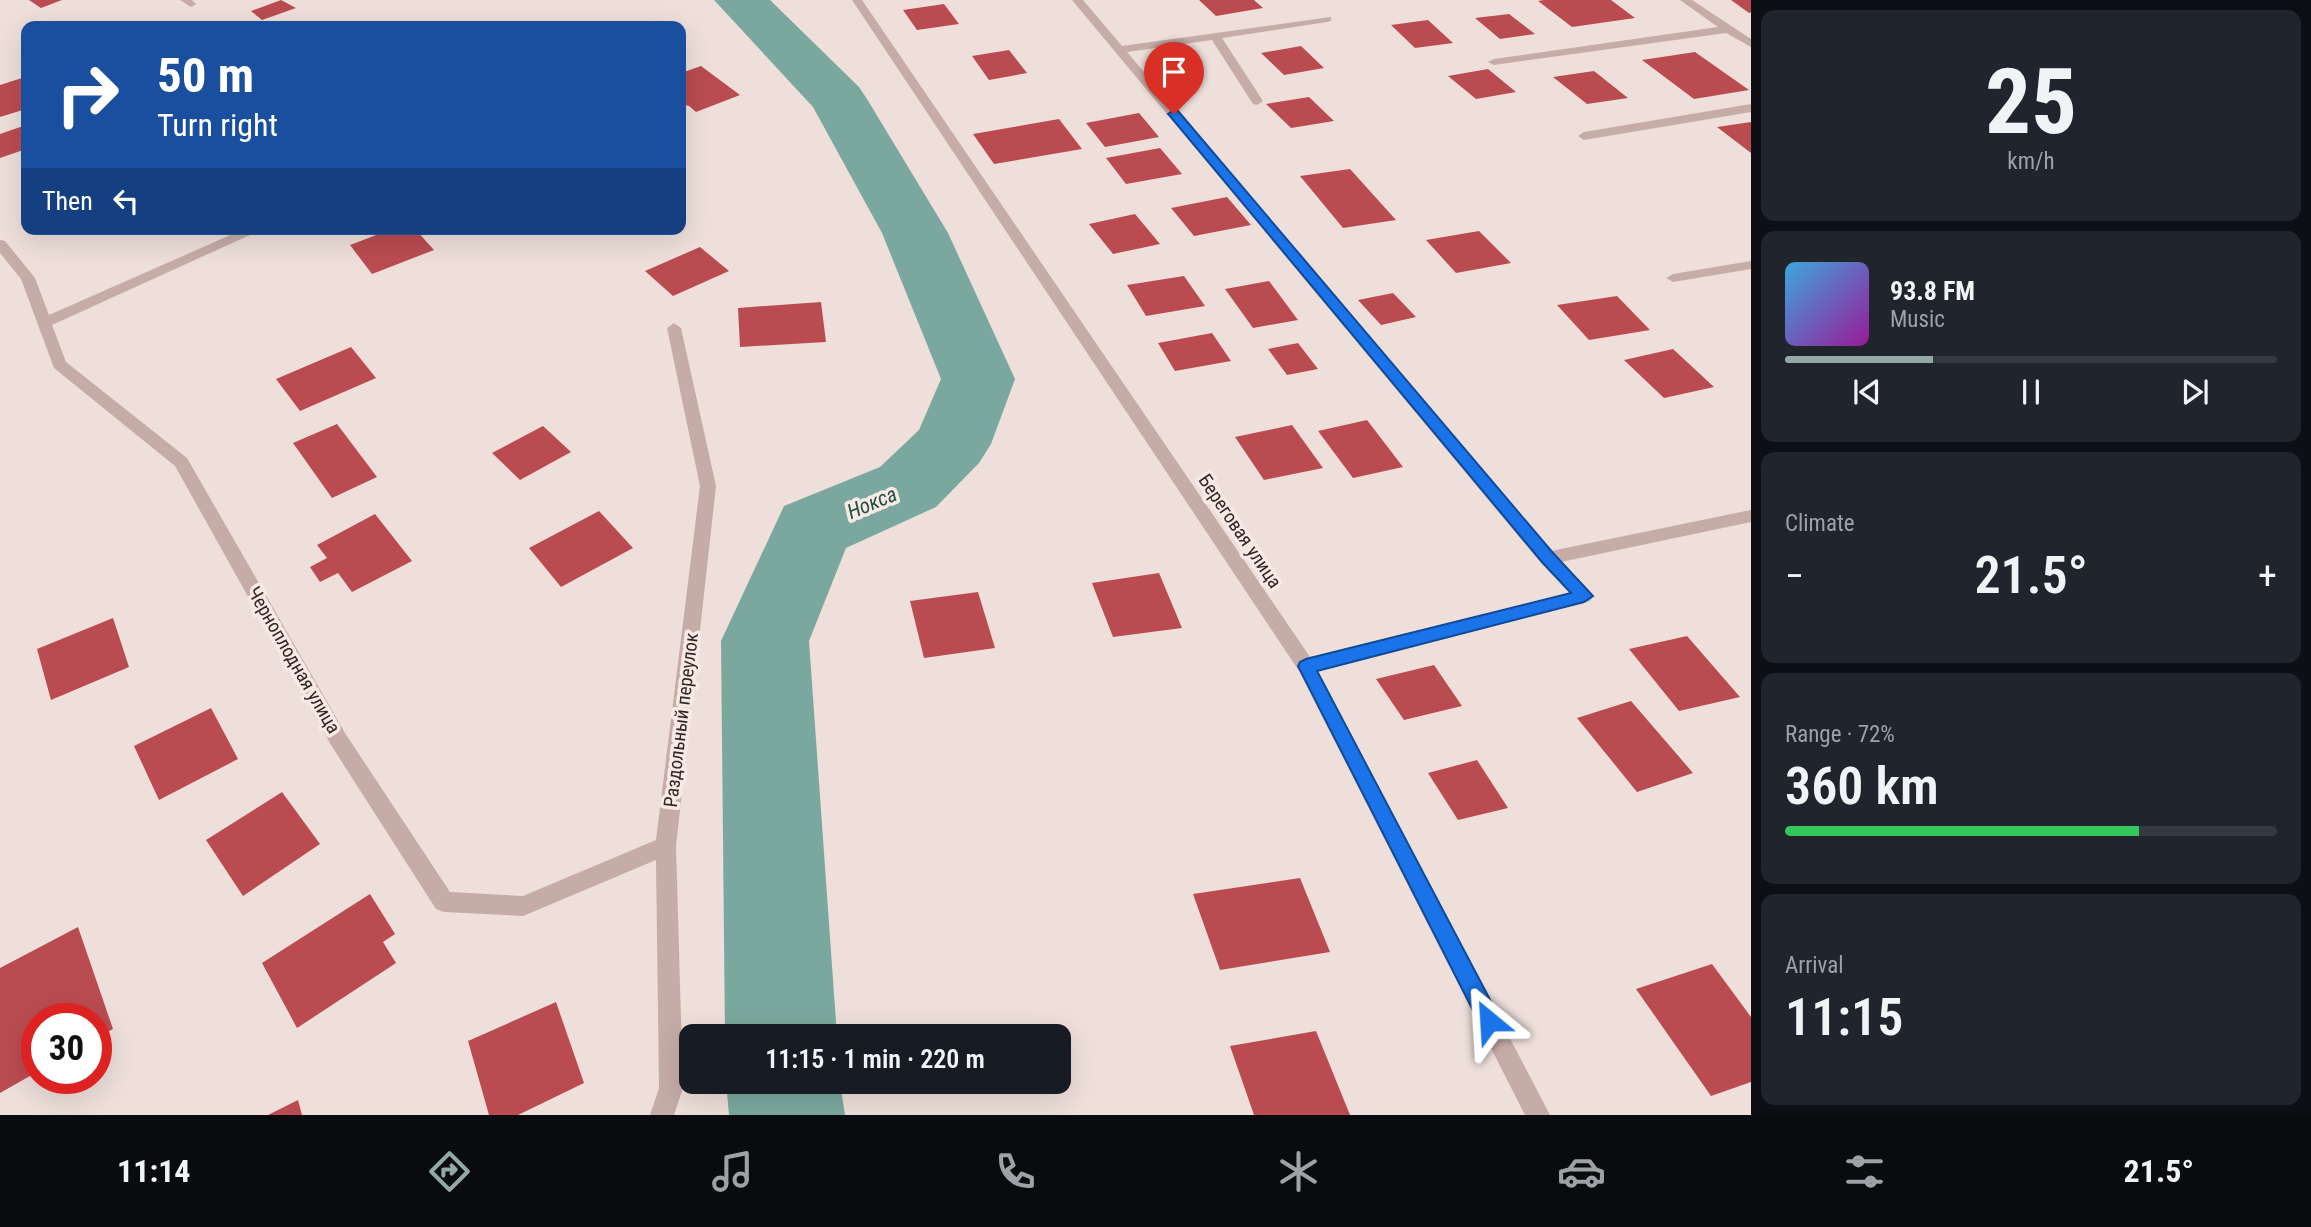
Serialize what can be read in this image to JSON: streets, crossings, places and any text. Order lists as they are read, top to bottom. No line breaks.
{"streets":{"street":["Береговая улица","Черноплодная улица","Раздольный переулок"]},"crossings":[["Черноплодная улица","Раздольный переулок"]],"water":["Нокса"],"page":{"tile":[["25","km/h"],"Climate",["Range · 72%","360 km"],["Arrival","11:15"]],"turn":["50 m","Turn right"],"then":"Then","song":["93.8 FM","Music"],"heat":["−","21.5°","+"],"limit":"30","trip":"11:15 · 1 min · 220 m","tabs":["11:14","21.5°"]}}
